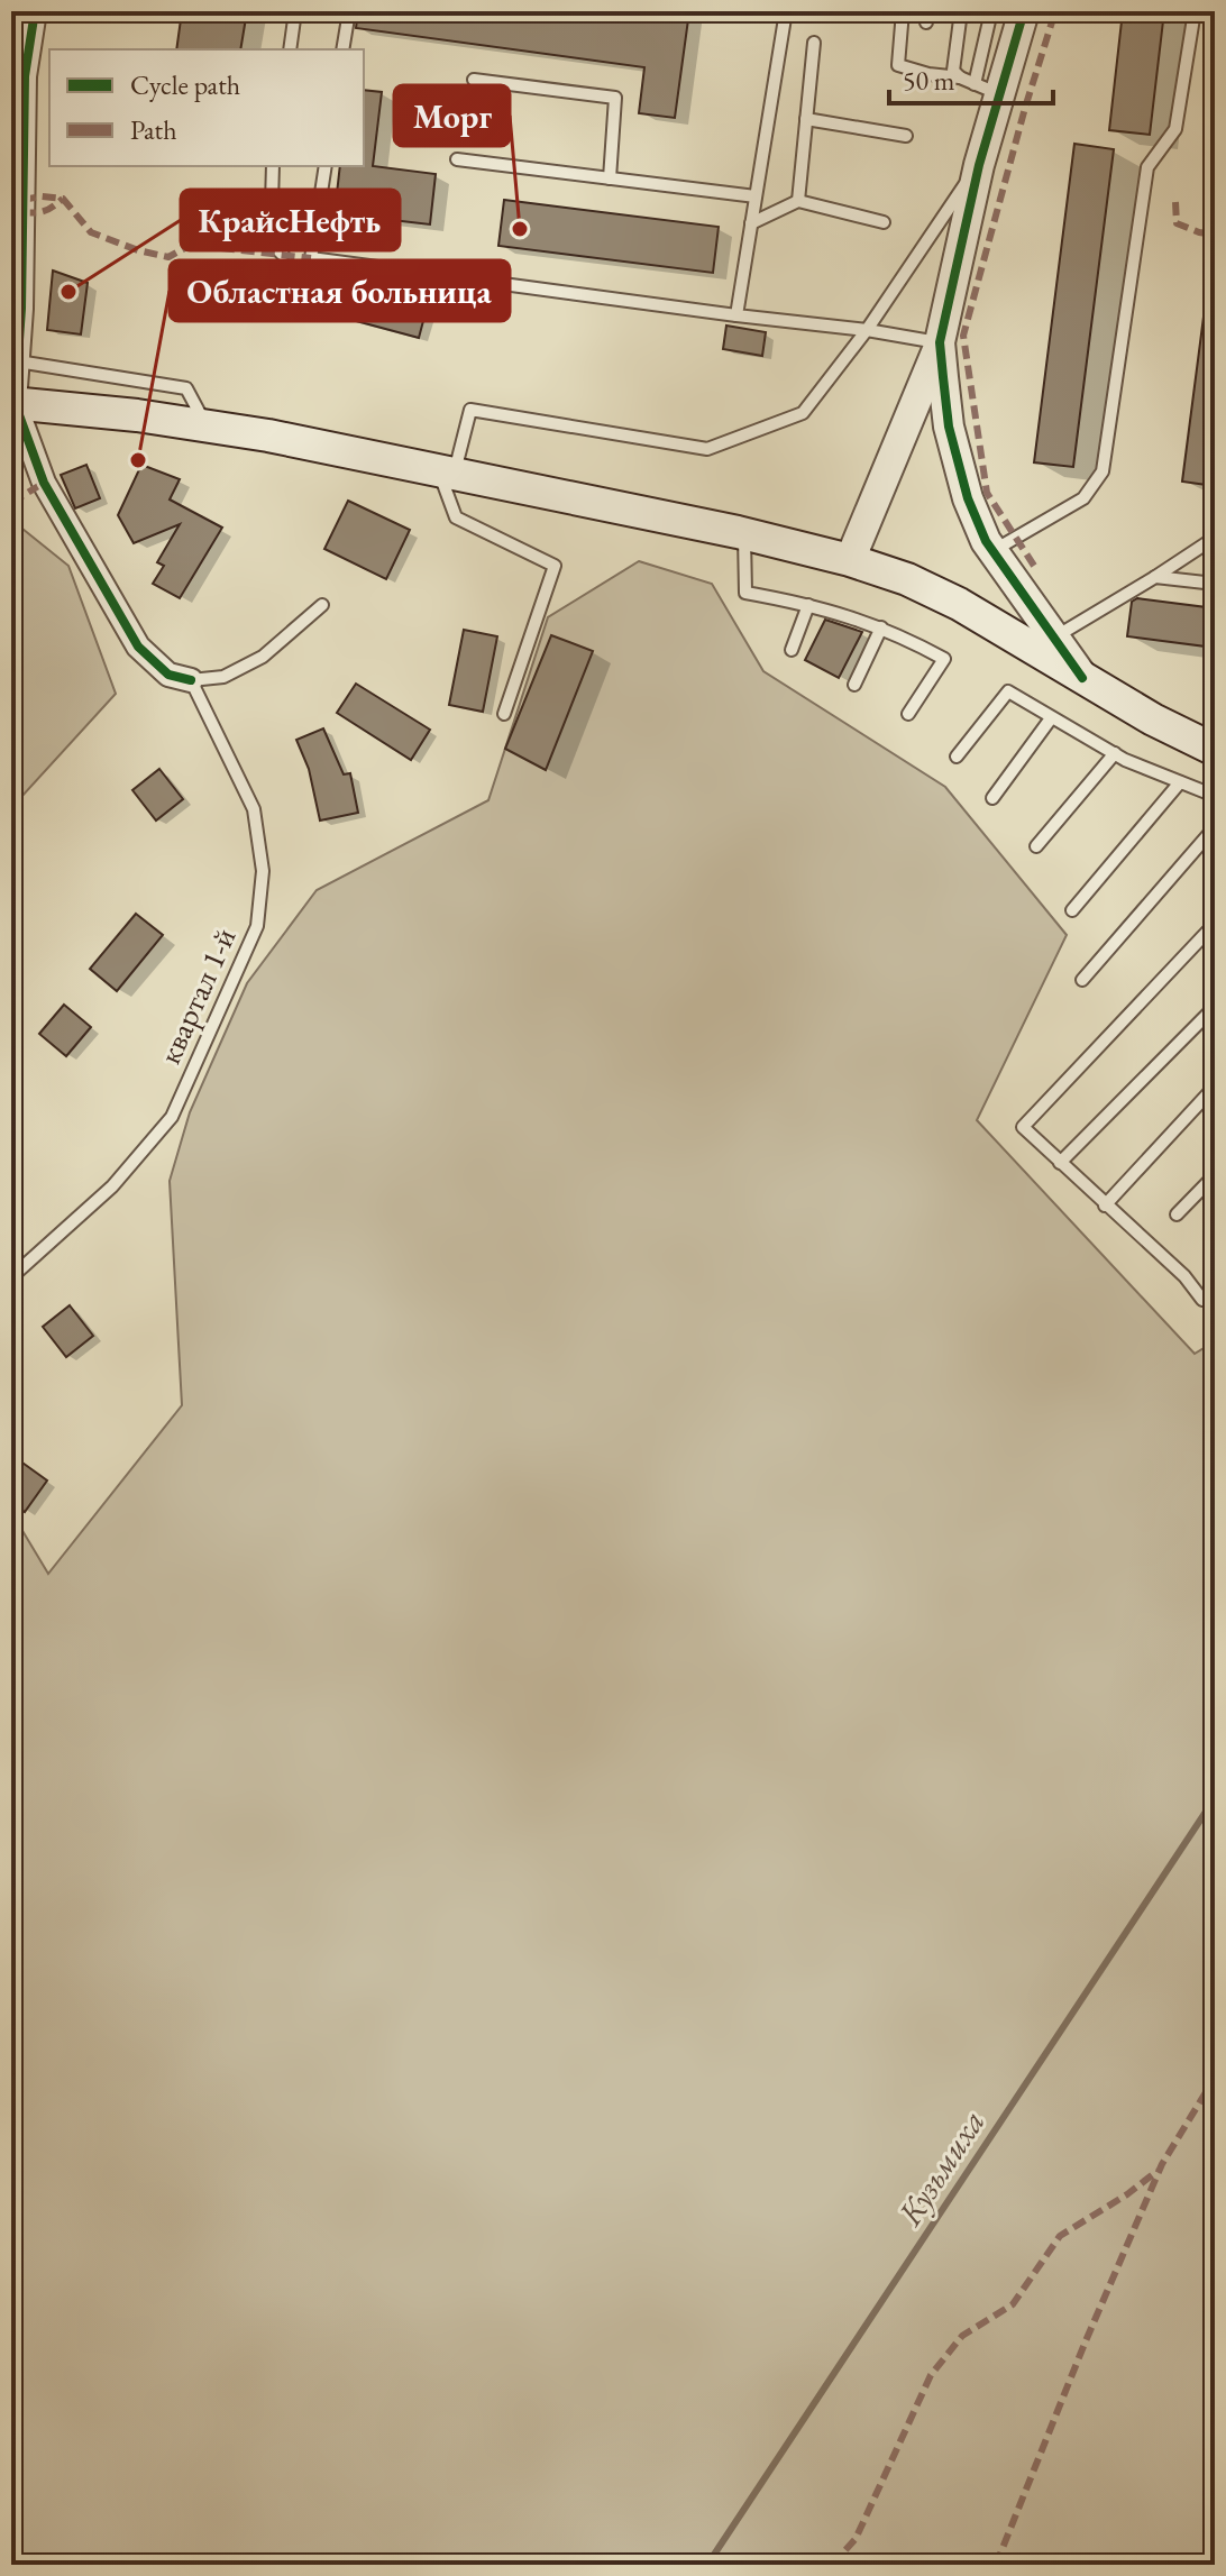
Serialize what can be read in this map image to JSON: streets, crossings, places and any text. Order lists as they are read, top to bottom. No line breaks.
{"streets":{"lane":["квартал 1-й"]},"water":["Кузьмиха"],"places":["Морг","КрайсНефть","Областная больница"],"legend":["Cycle path","Path"],"scale_bar":"50 m"}
